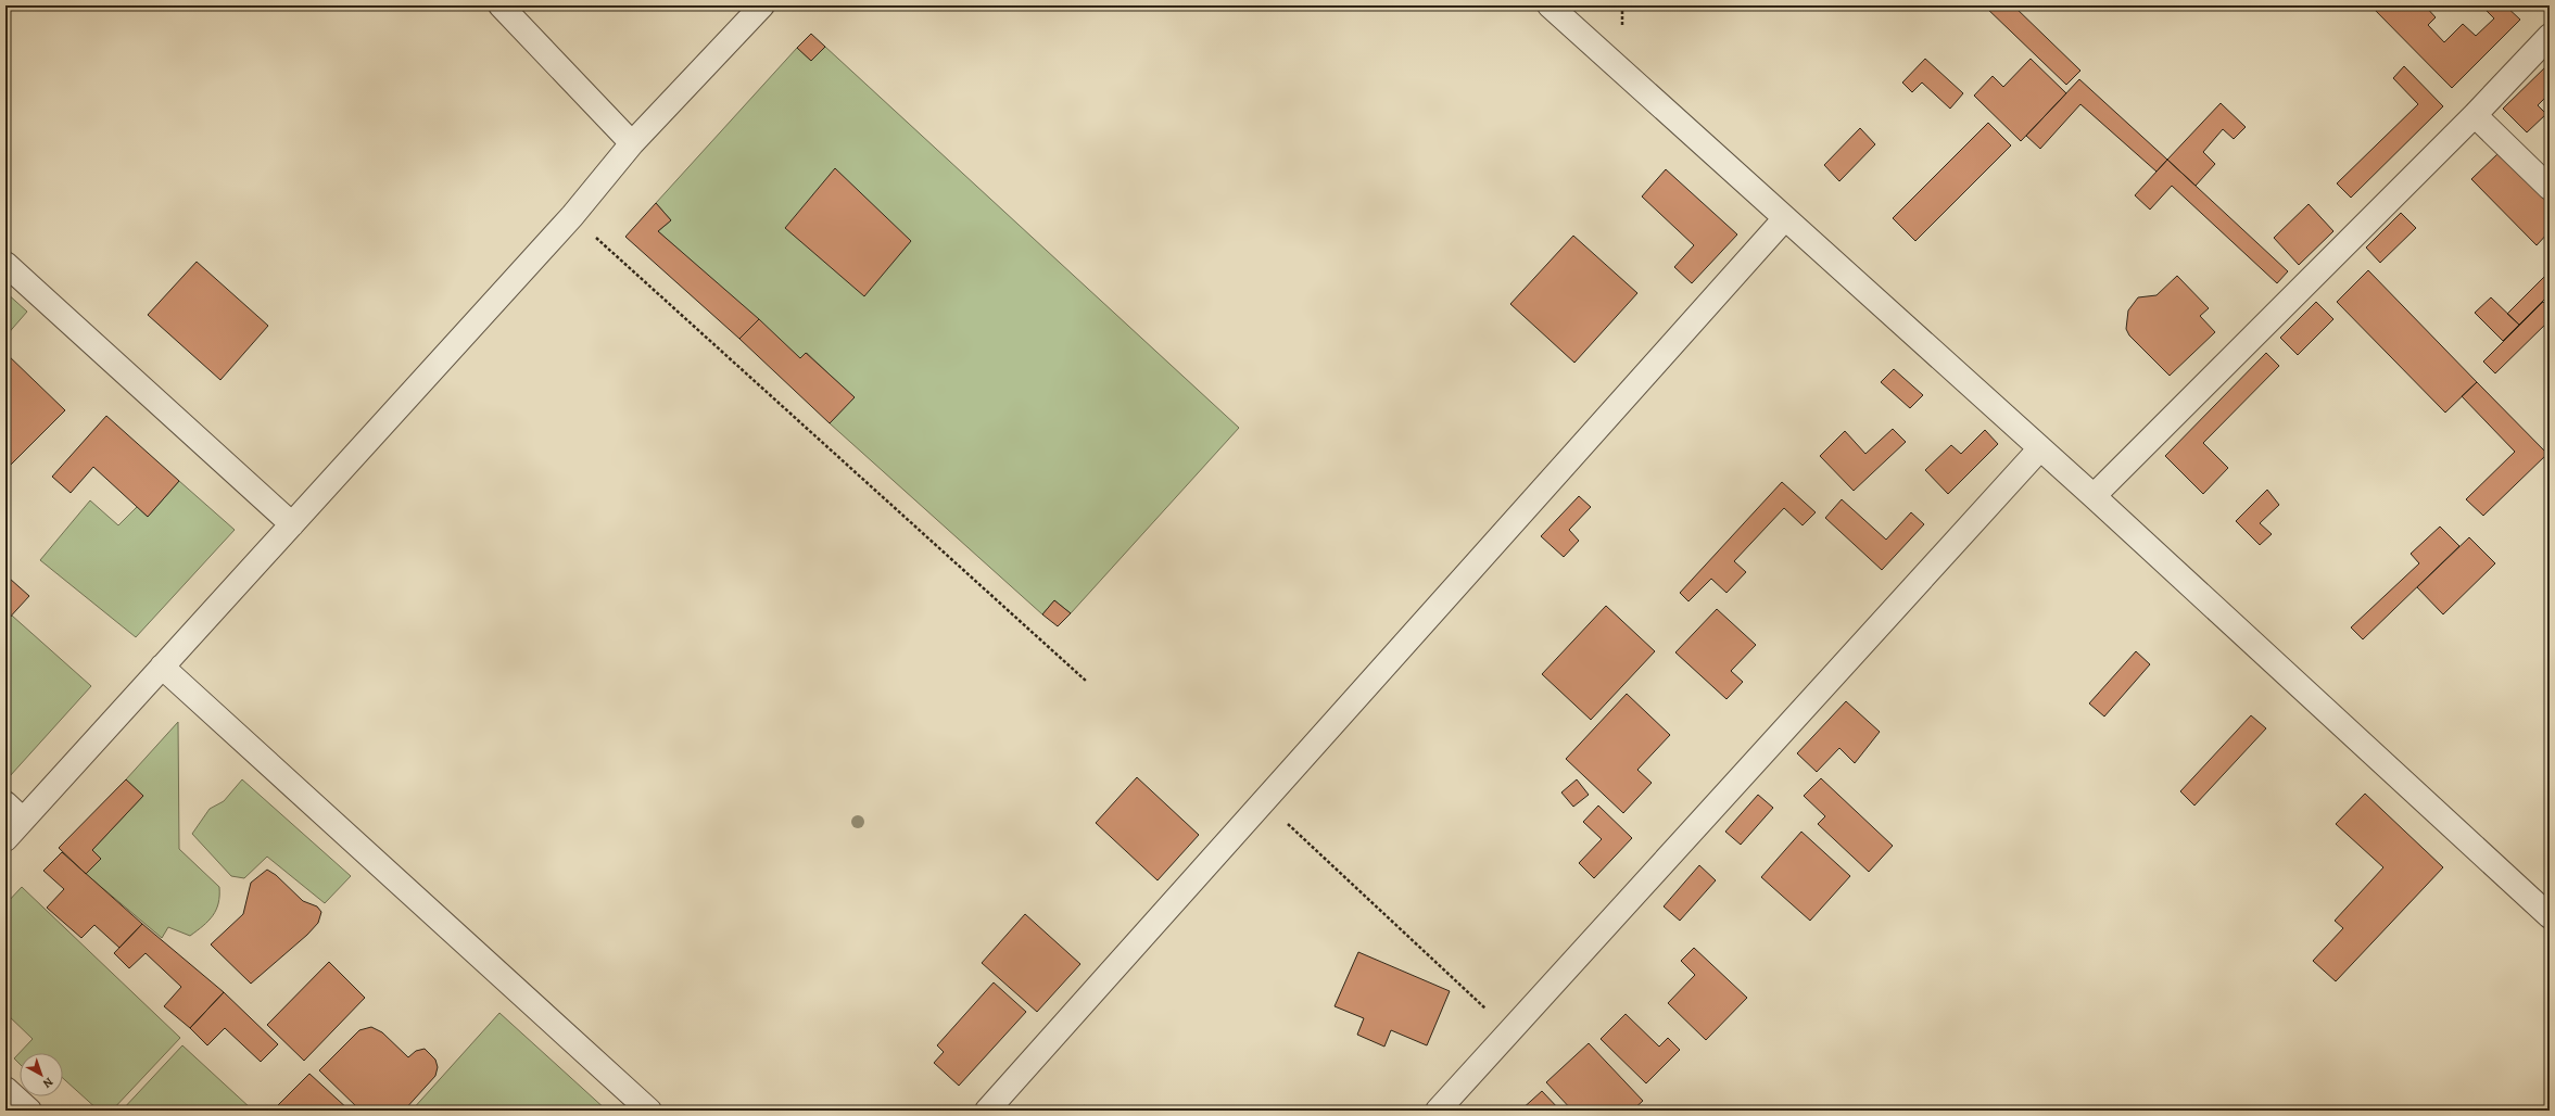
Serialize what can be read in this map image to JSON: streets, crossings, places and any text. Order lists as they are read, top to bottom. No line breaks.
{"north":"bottom right"}
